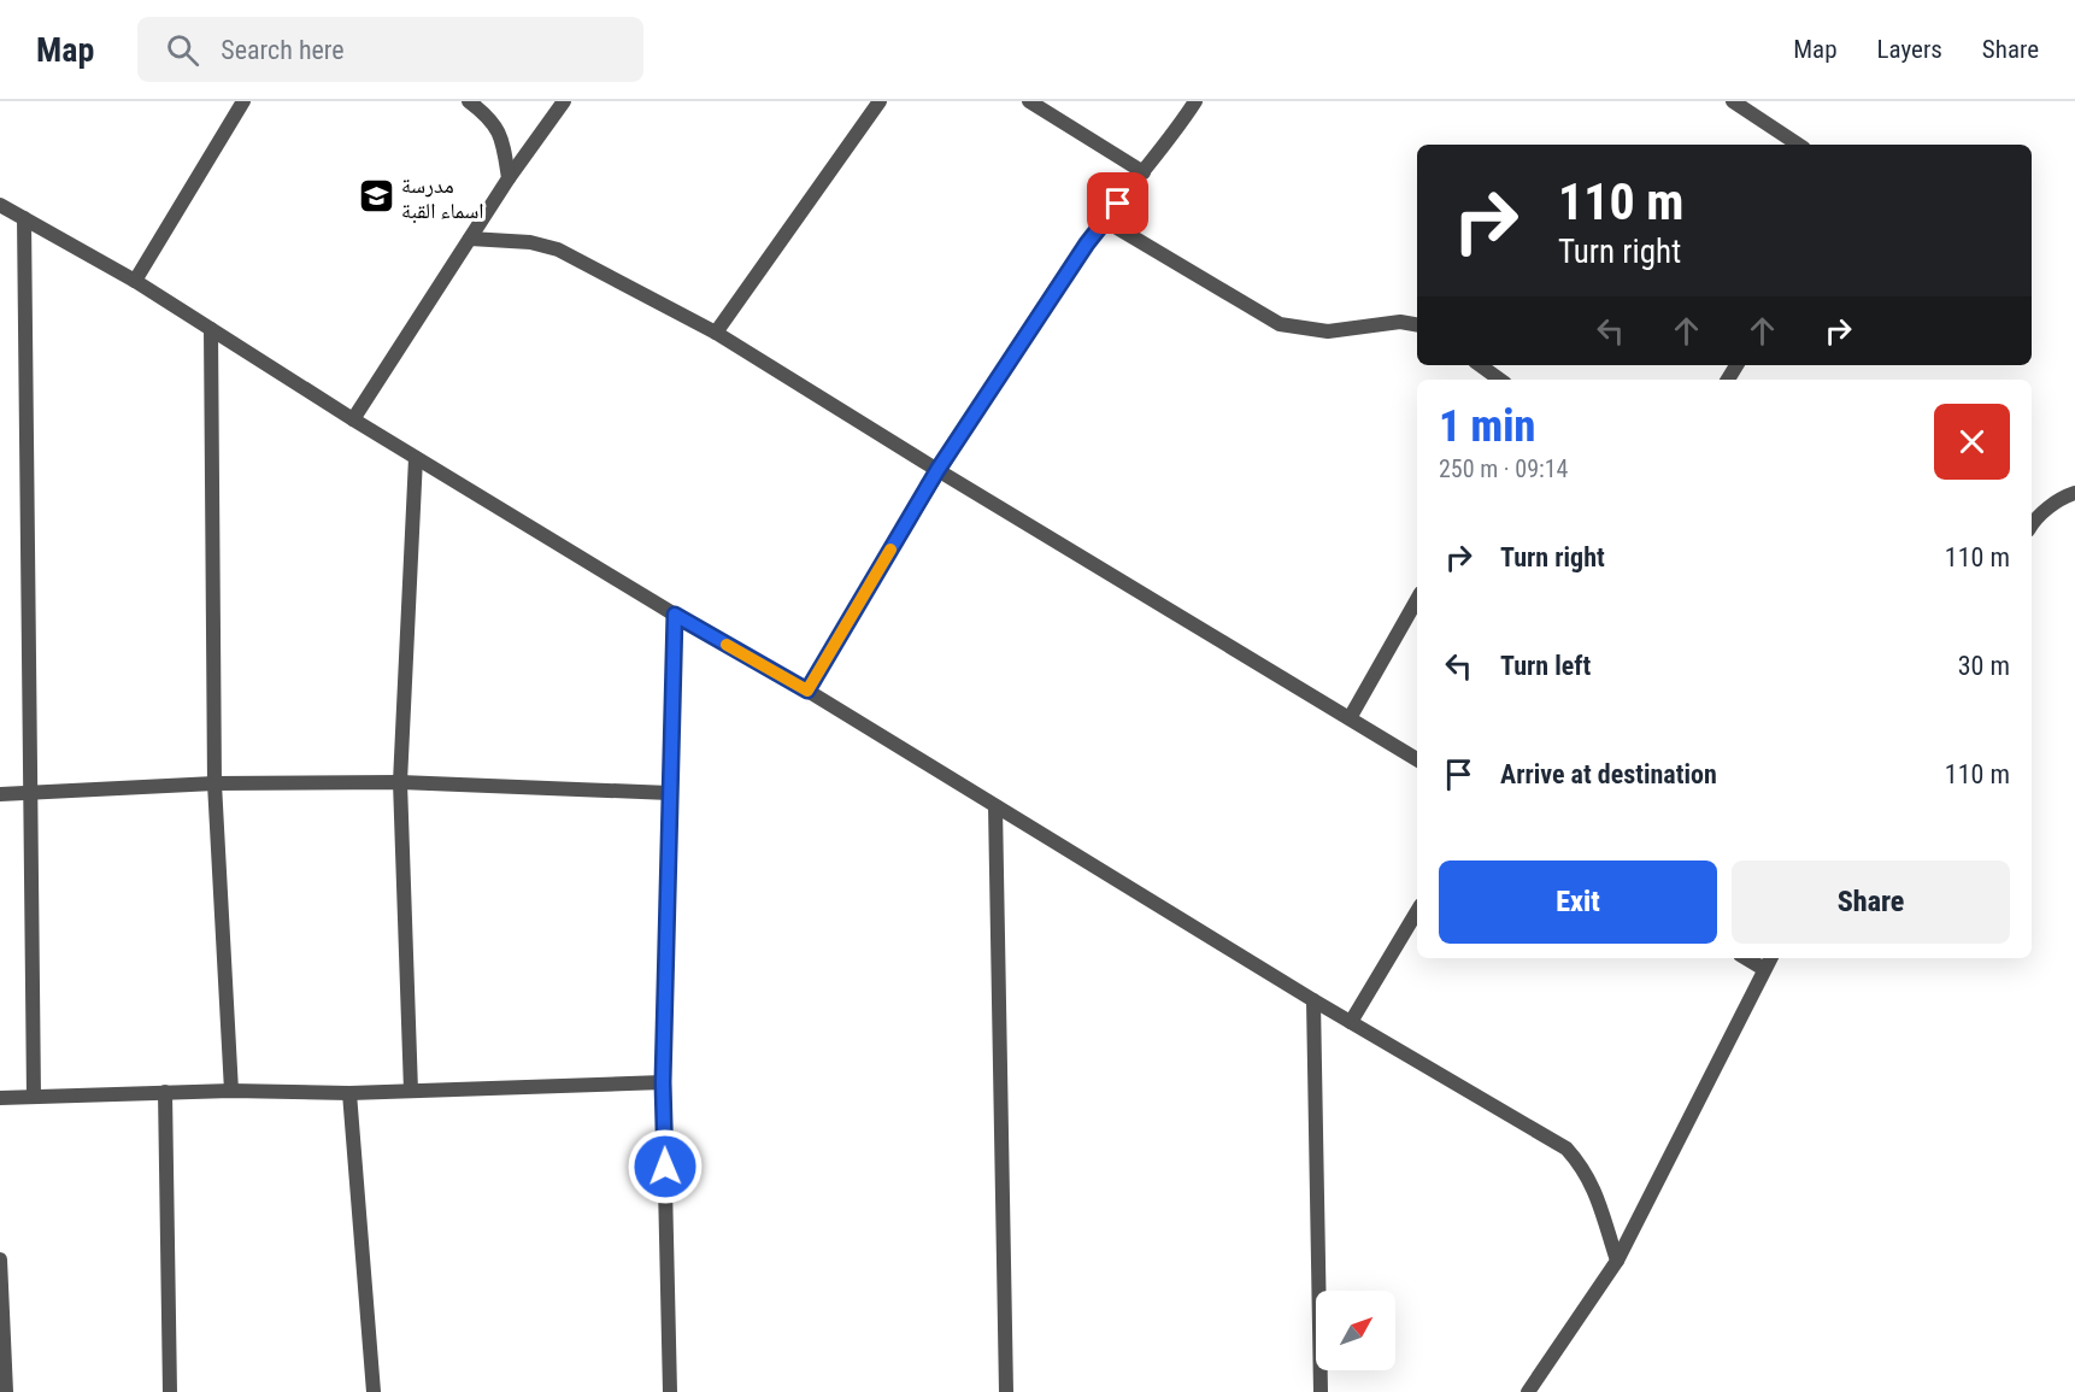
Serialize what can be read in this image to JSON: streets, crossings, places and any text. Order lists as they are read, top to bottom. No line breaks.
{"places":{"school or university":["مدرسة اسماء القبة"]},"north":"top right","page":{"header":"Map","search":"Search here","nav":["Map","Layers","Share"],"turn":["110 m","Turn right"],"heading":["1 min","250 m · 09:14"],"list":[{"name":"Turn right","value":"110 m"},{"name":"Turn left","value":"30 m"},{"name":"Arrive at destination","value":"110 m"}],"buttons":["Exit","Share"]}}
